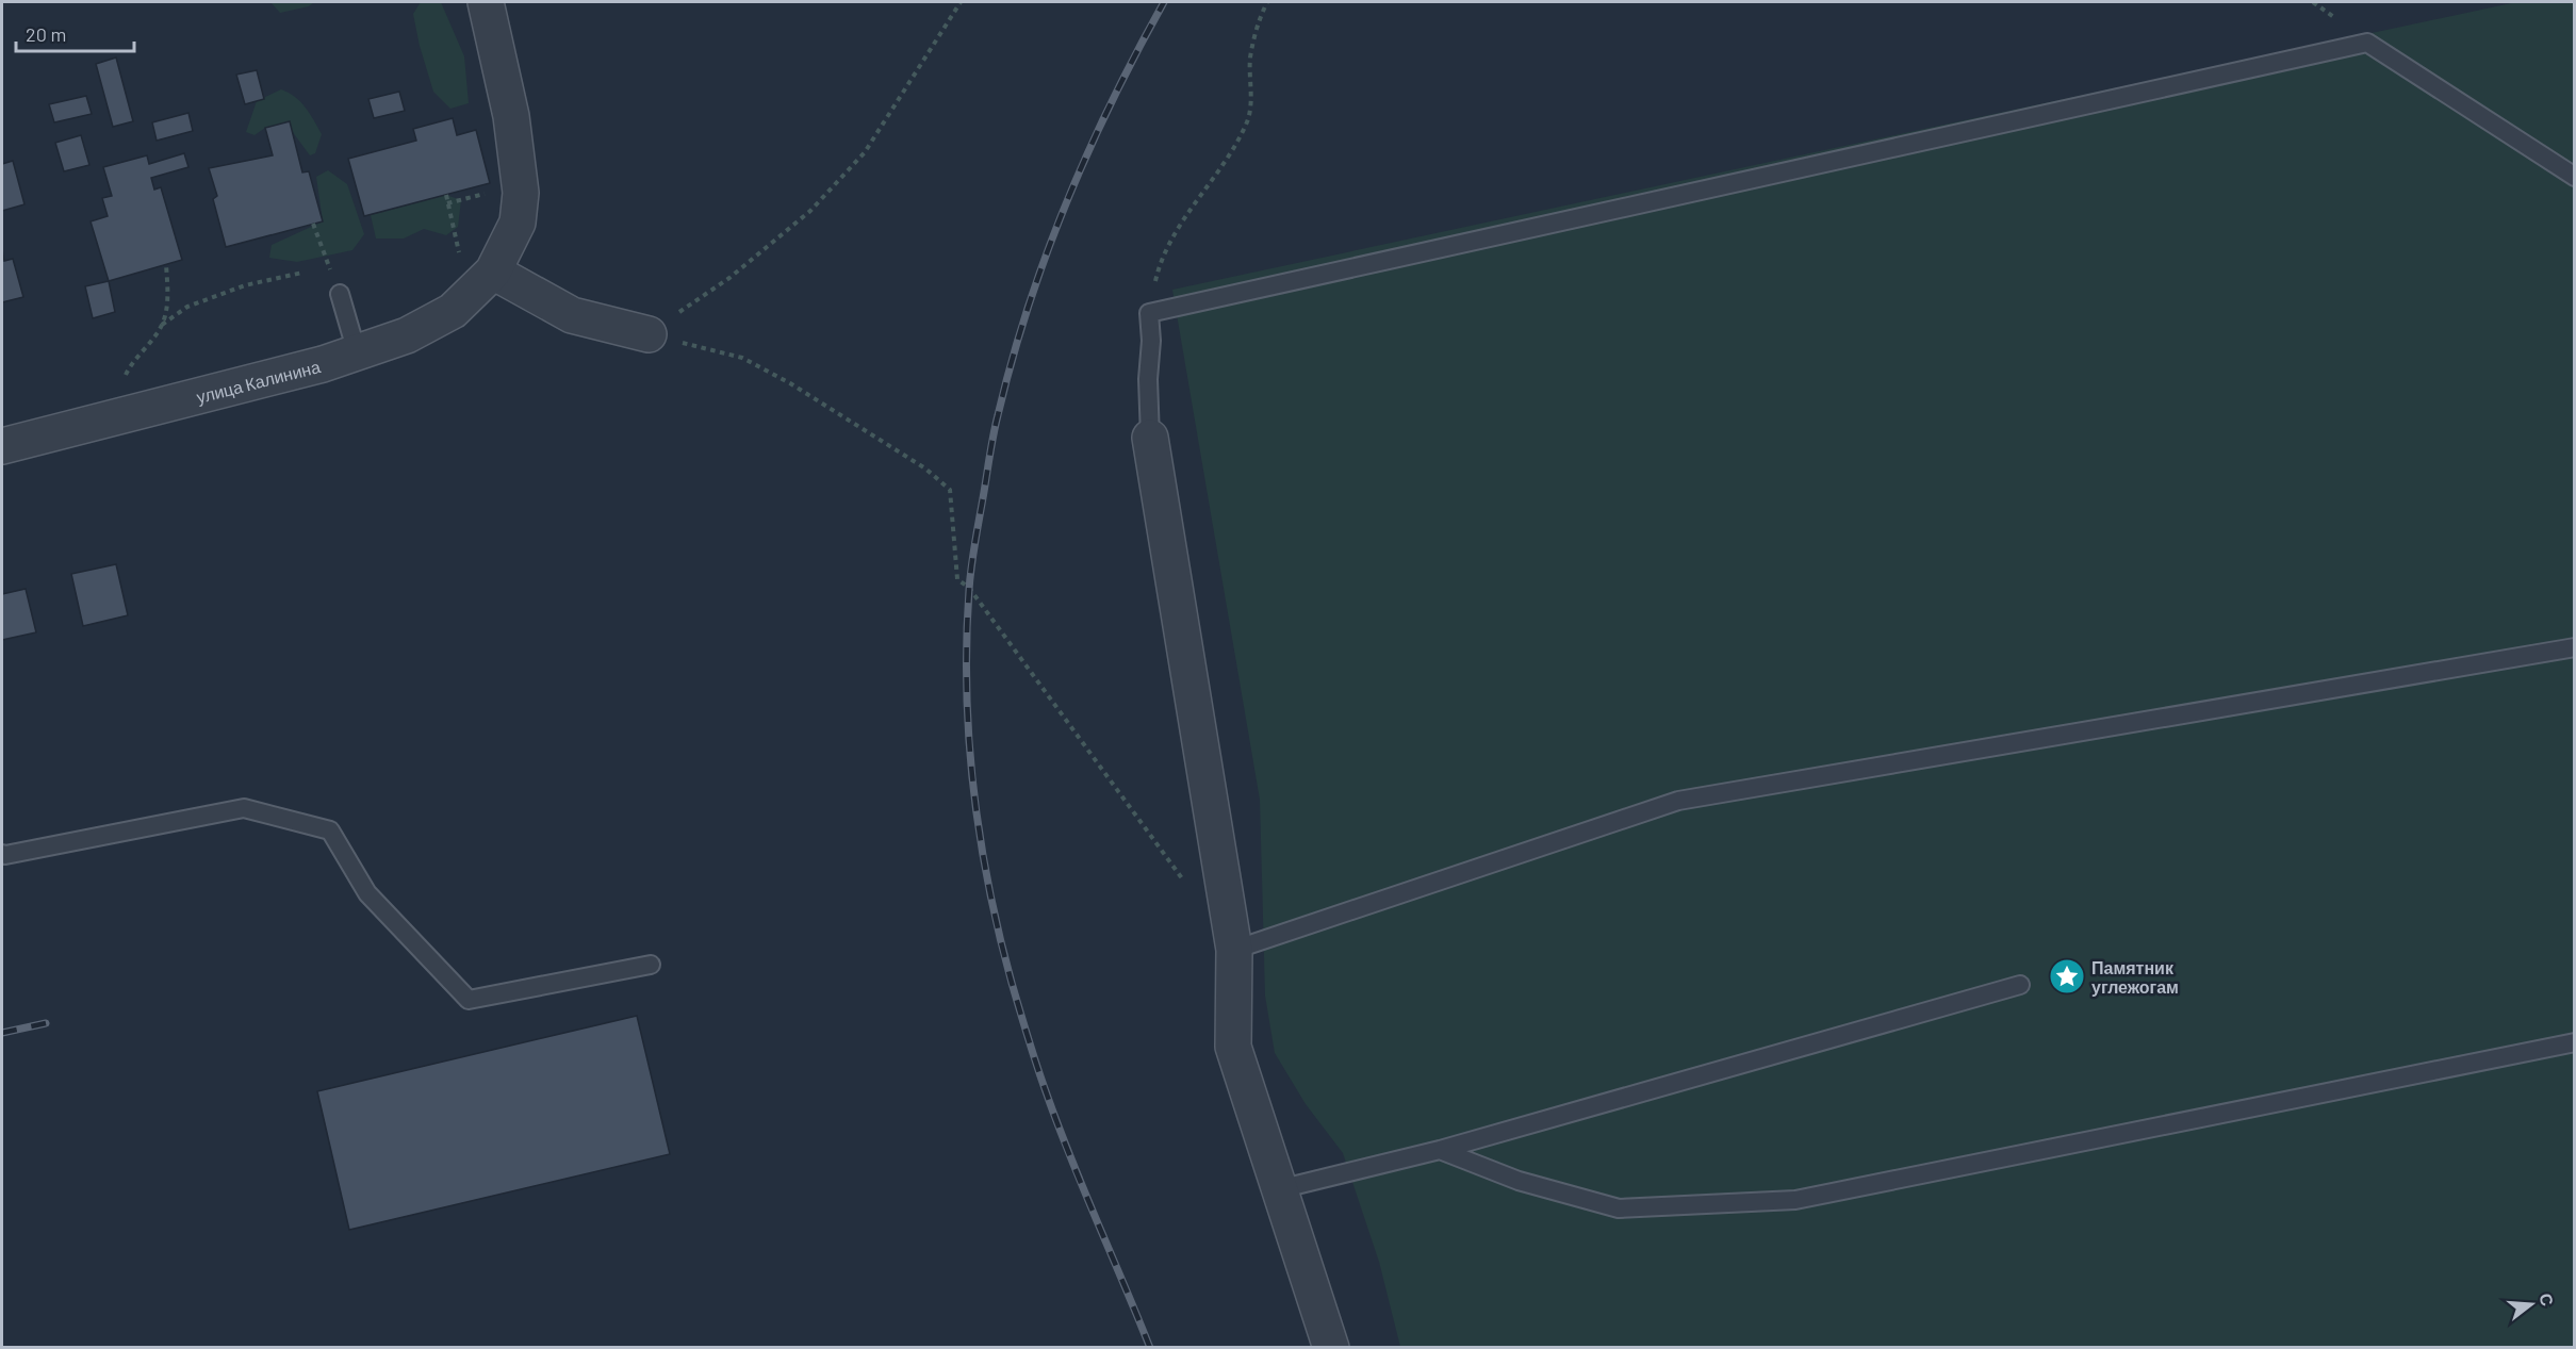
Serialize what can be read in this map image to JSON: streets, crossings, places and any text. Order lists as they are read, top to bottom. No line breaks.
{"streets":{"street":["улица Калинина"]},"places":{"place":["Памятник углежогам"]},"scale_bar":"20 m","north":"right"}
